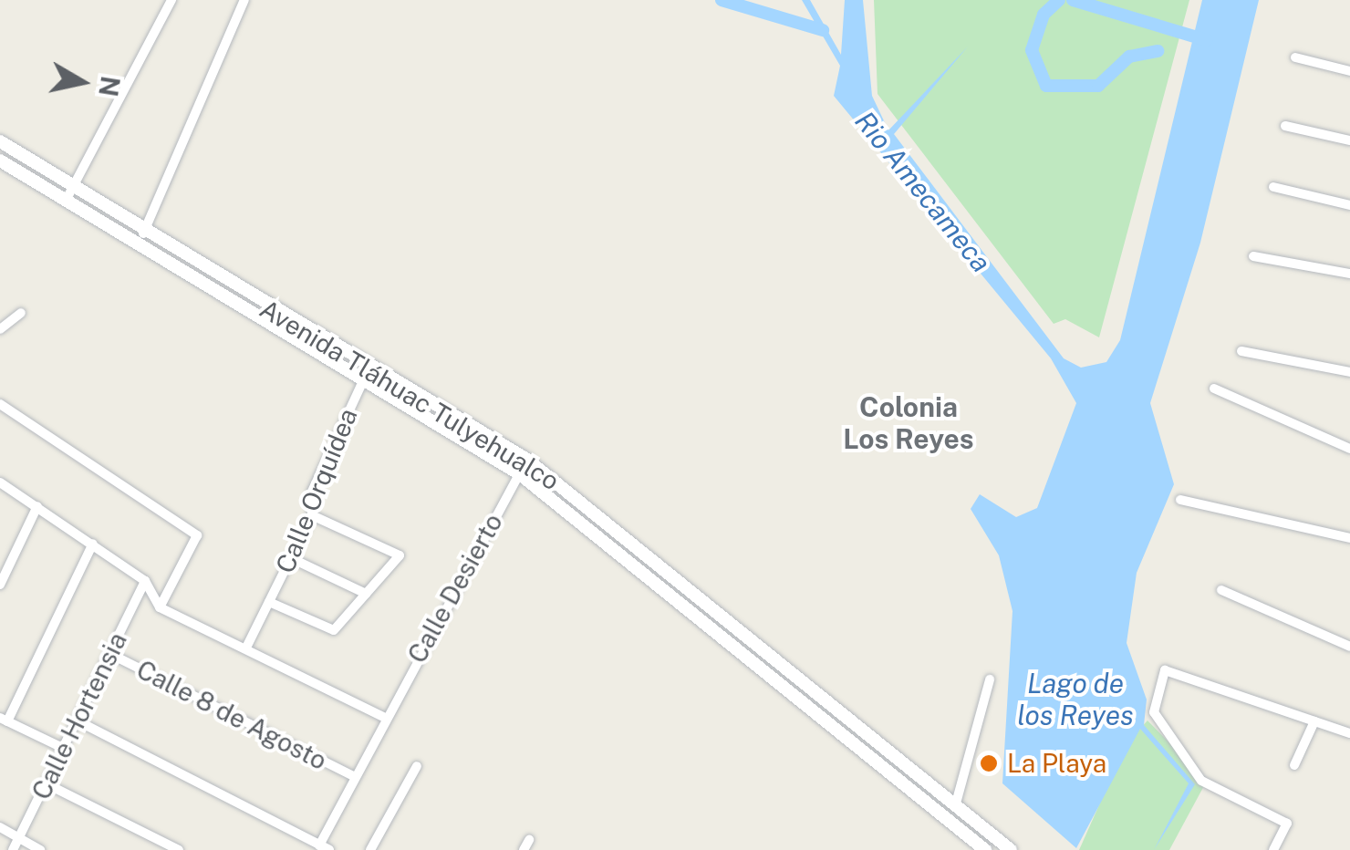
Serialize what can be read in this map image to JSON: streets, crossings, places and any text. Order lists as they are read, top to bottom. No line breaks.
{"streets":{"main road":["Avenida Tláhuac Tulyehualco"],"street":["Calle Orquídea","Calle Desierto","Calle 8 de Agosto","Calle Hortensia"]},"crossings":[["Avenida Tláhuac Tulyehualco","Calle Orquídea"],["Avenida Tláhuac Tulyehualco","Calle Desierto"],["Calle Desierto","Calle 8 de Agosto"],["Calle 8 de Agosto","Calle Hortensia"]],"districts":["Colonia Los Reyes"],"water":["Rio Amecameca","Lago de los Reyes"],"places":["La Playa"],"north":"right"}
